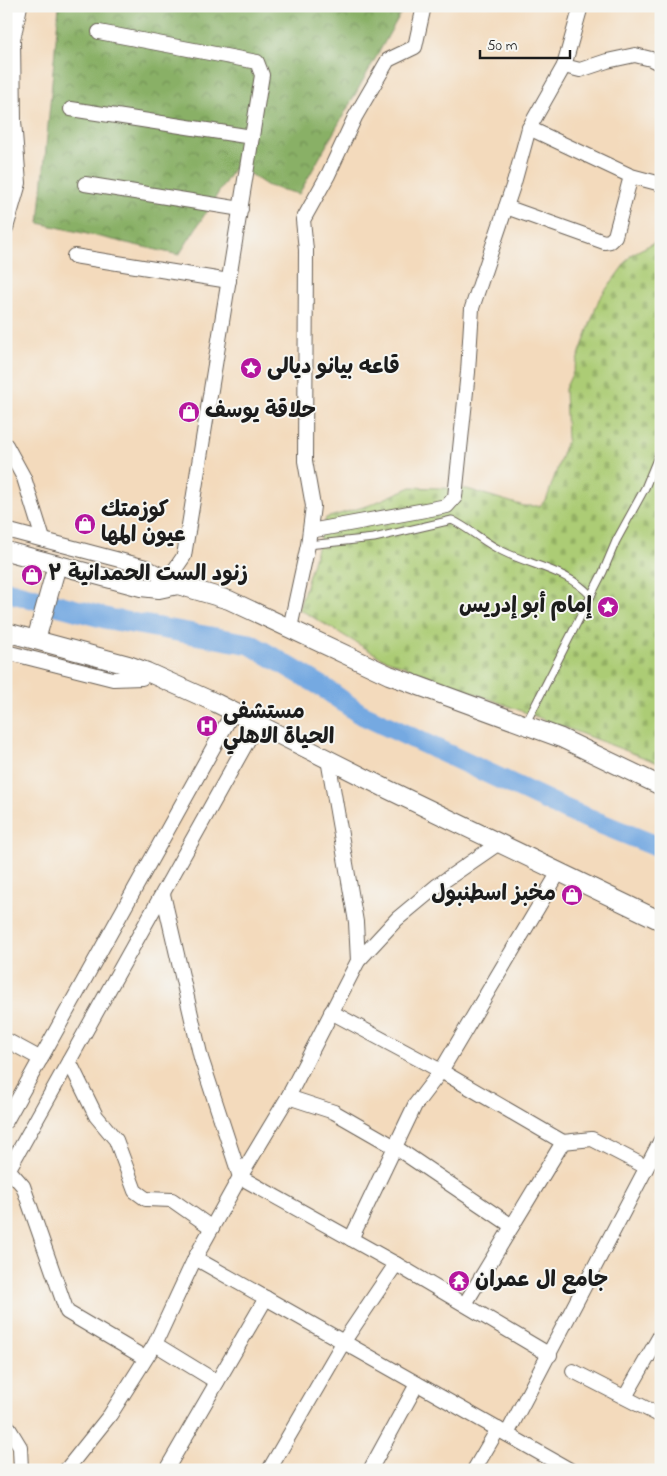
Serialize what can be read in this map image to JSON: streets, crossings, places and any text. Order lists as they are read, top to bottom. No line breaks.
{"places":{"place":["قاعه بيانو ديالى","إمام أبو إدريس"],"shop":["حلاقة يوسف","كوزمتك عيون المها","زنود الست الحمدانية ٣","مخبز اسطنبول"],"hospital":["مستشفى الحياة الاهلي"],"temple":["جامع ال عمران"]},"scale_bar":"50 m"}
